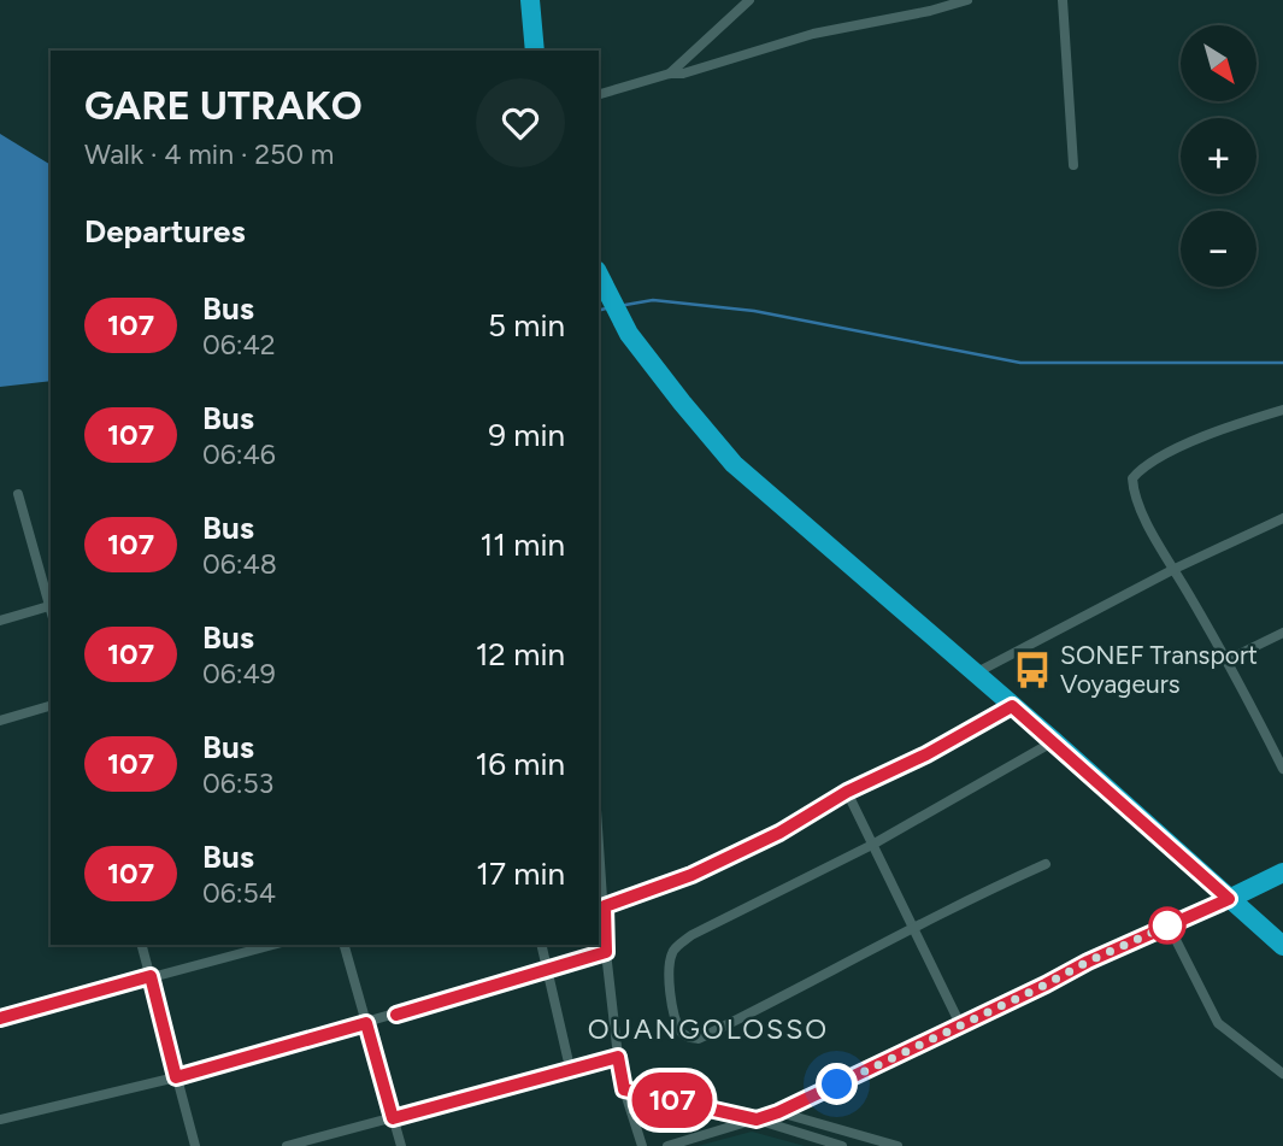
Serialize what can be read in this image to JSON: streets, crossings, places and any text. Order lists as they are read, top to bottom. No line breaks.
{"districts":["OUANGOLOSSO"],"places":{"bus stop":["SONEF Transport Voyageurs"]},"lines":["bus line 107"],"north":"bottom right","page":{"on_map":"107","map_buttons":["+","−"],"heading":[["GARE UTRAKO","Walk · 4 min · 250 m"],"Departures"],"list":[{"mark":"107","name":"Bus","note":"06:42","value":"5 min"},{"mark":"107","name":"Bus","note":"06:46","value":"9 min"},{"mark":"107","name":"Bus","note":"06:48","value":"11 min"},{"mark":"107","name":"Bus","note":"06:49","value":"12 min"},{"mark":"107","name":"Bus","note":"06:53","value":"16 min"},{"mark":"107","name":"Bus","note":"06:54","value":"17 min"}]}}
